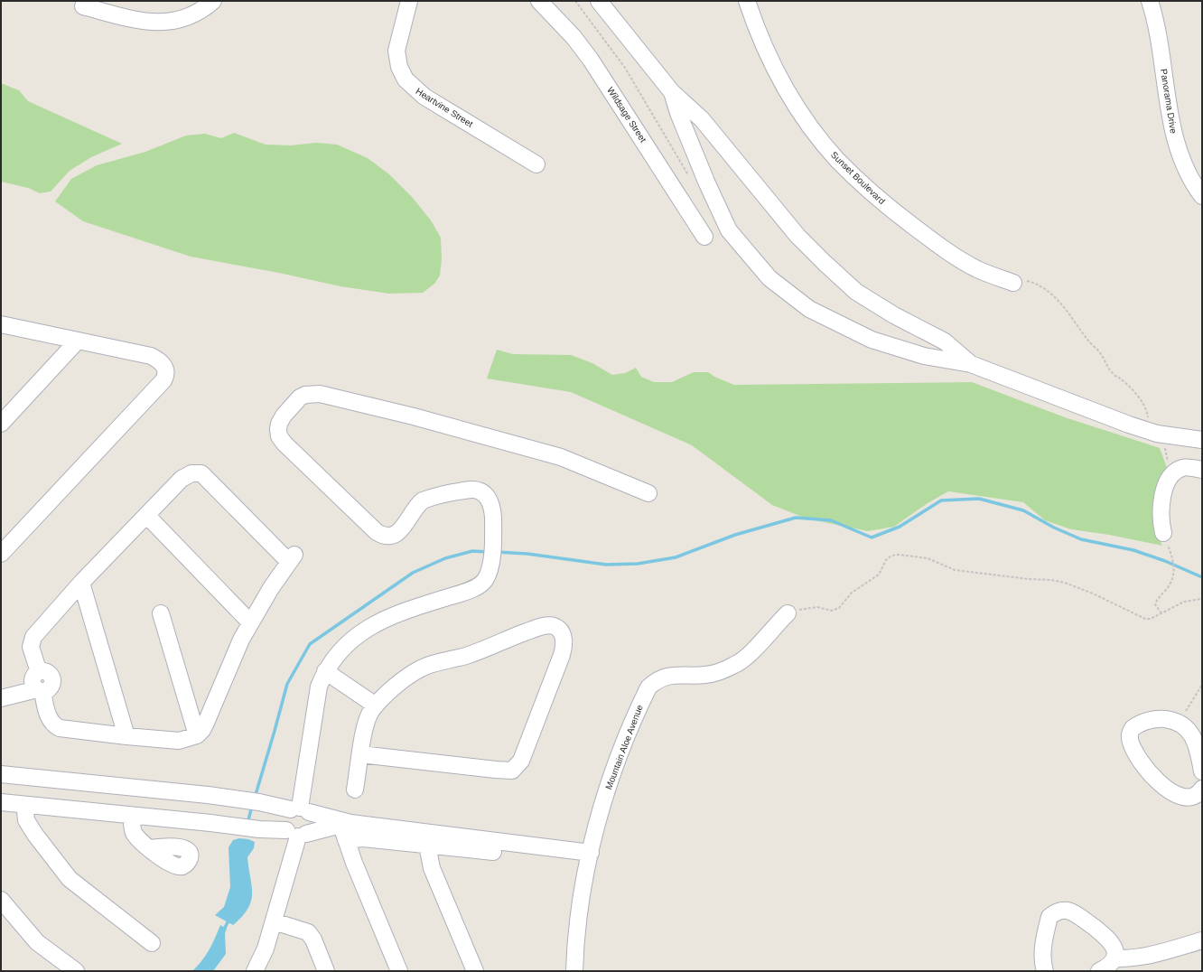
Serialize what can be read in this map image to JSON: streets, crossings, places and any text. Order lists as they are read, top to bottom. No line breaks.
{"streets":{"street":["Panorama Drive","Heartvine Street","Wildsage Street","Sunset Boulevard","Mountain Aloe Avenue"]}}
